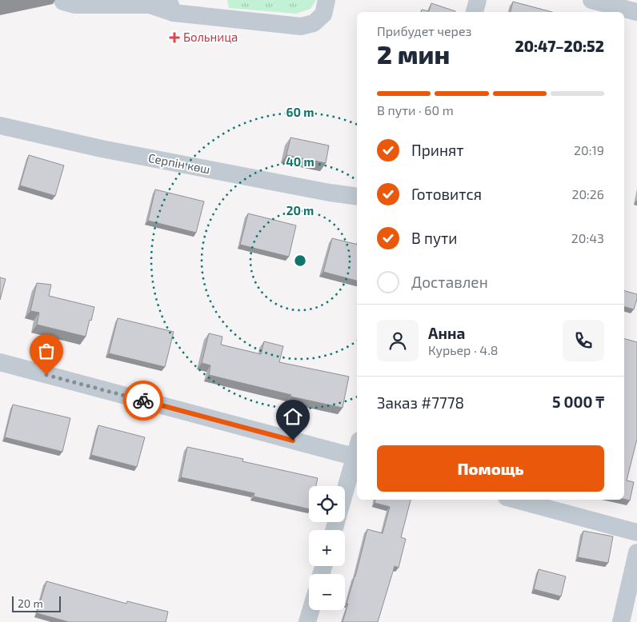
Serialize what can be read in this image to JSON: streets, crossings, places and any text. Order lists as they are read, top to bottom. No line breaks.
{"streets":{"street":["Серпін көш"]},"places":{"health":["Больница"]},"scale_bar":"20 m","page":{"heading":["2 мин","Прибудет через","20:47–20:52"],"panel":["Анна","Курьер · 4.8","Заказ #7778","5 000 ₸"],"bar":"В пути · 60 m","list":[["Принят","20:19"],["Готовится","20:26"],["В пути","20:43"],"Доставлен"],"buttons":"Помощь","map_buttons":["+","−"],"scale":"20 m"},"rings":["60 m","40 m","20 m"]}
